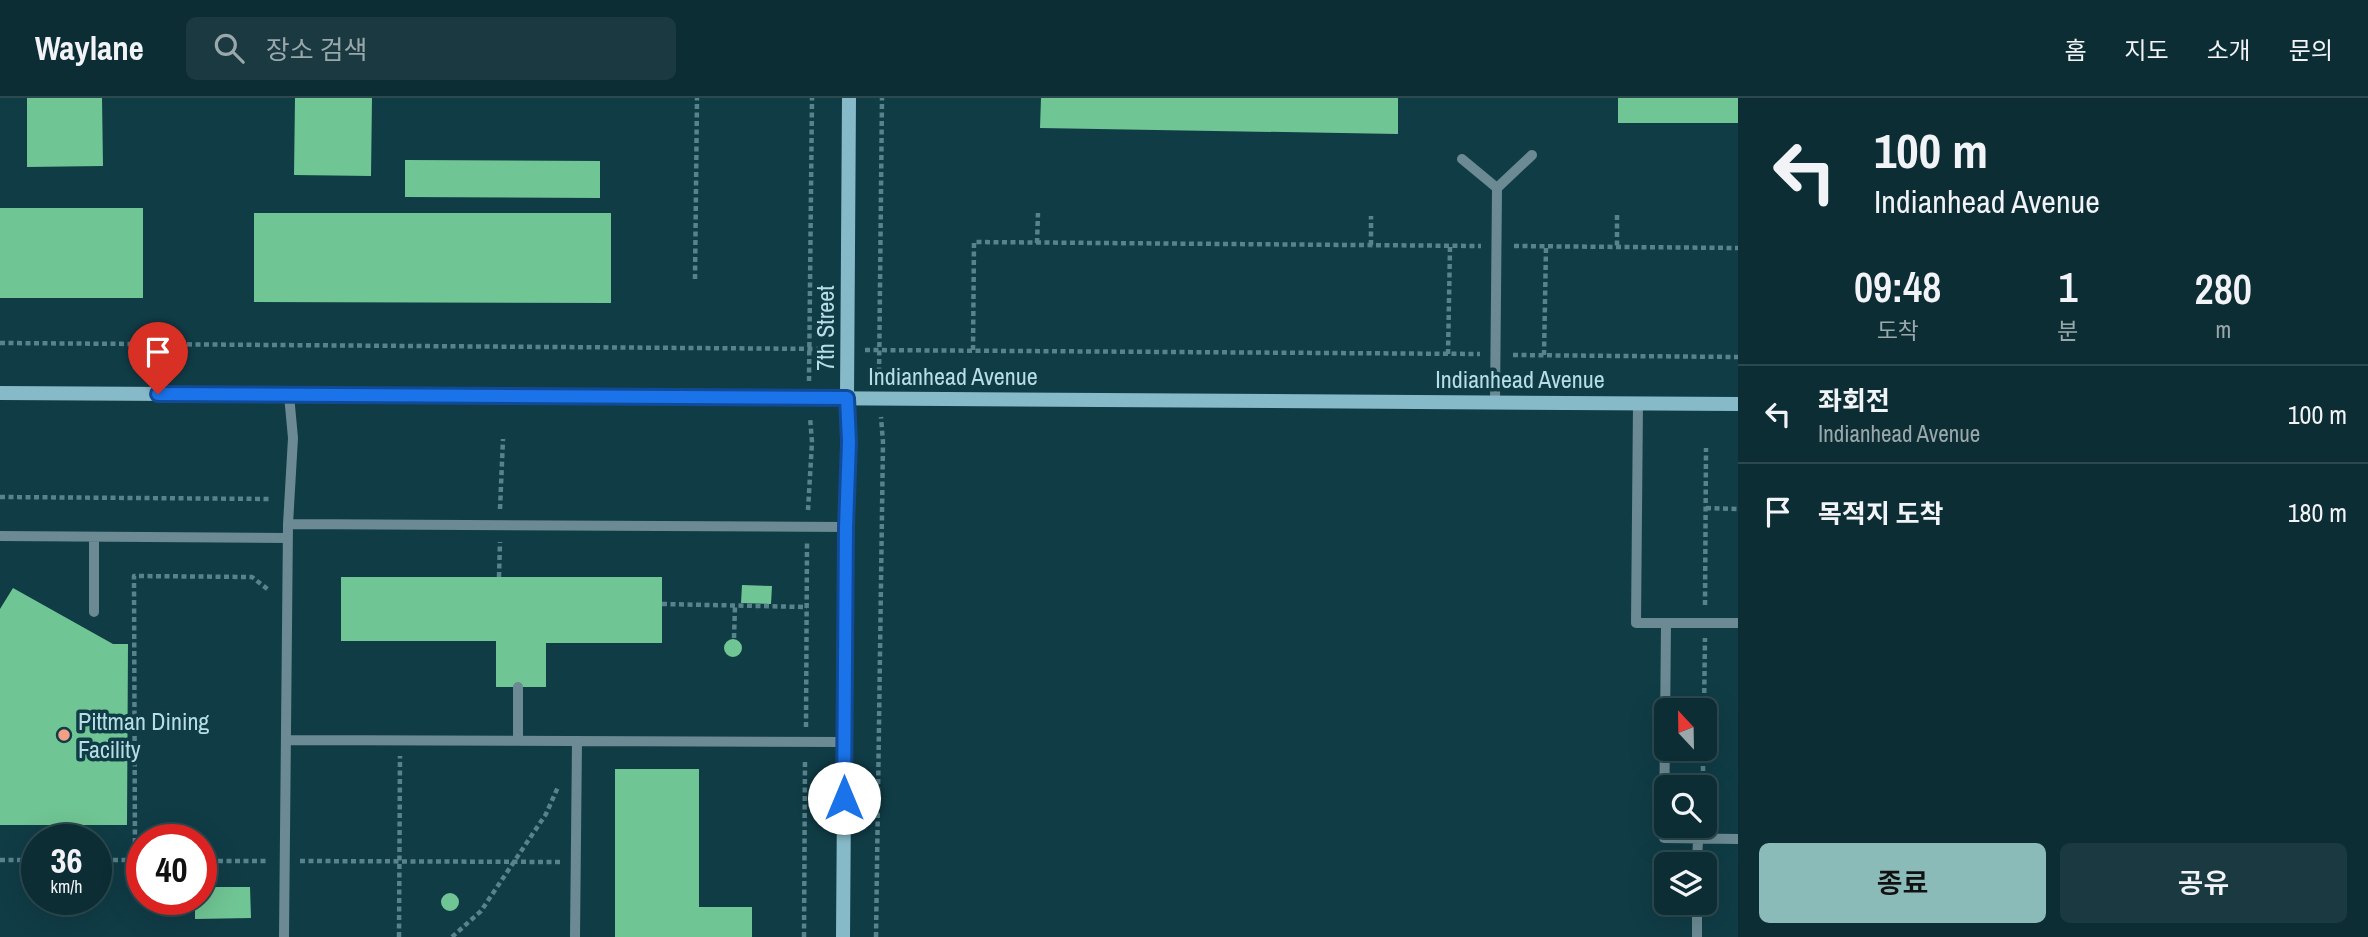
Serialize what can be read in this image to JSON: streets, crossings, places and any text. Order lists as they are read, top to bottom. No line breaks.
{"streets":{"main road":["7th Street","Indianhead Avenue"]},"crossings":[["7th Street","Indianhead Avenue"]],"places":["Pittman Dining Facility"],"north":"top","page":{"header":"Waylane","search":"장소 검색","nav":["홈","지도","소개","문의"],"turn":["100 m","Indianhead Avenue"],"eta":["09:48","도착","1","분","280","m"],"list":[{"name":"좌회전","note":"Indianhead Avenue","value":"100 m"},{"name":"목적지 도착","value":"180 m"}],"speed":"36 km/h","limit":"40","buttons":["종료","공유"]}}
